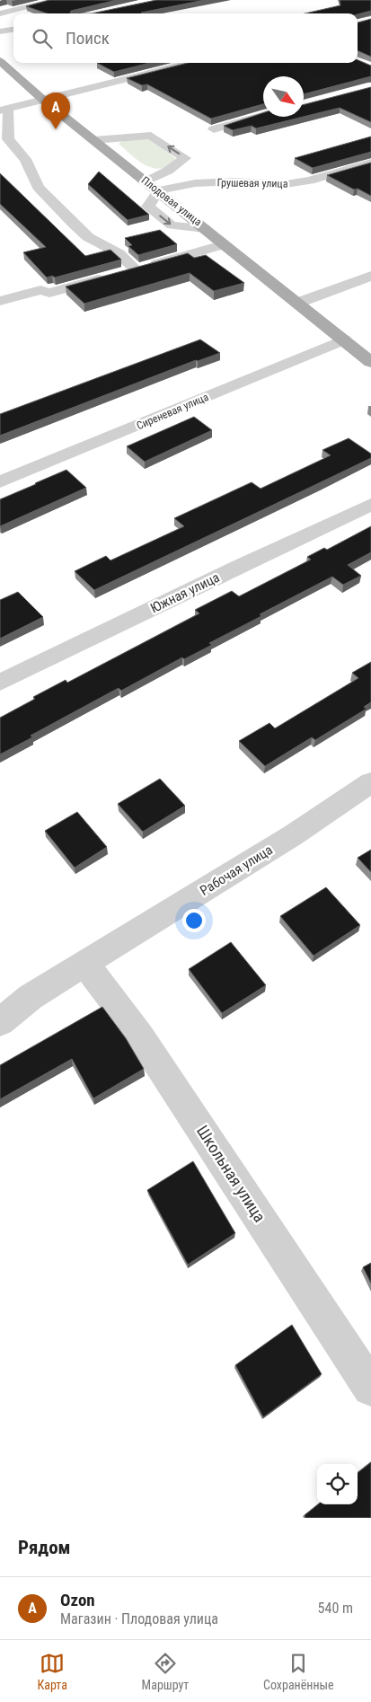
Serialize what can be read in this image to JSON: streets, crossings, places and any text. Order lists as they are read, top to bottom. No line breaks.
{"streets":{"main road":["Плодовая улица"],"street":["Грушевая улица","Сиреневая улица","Южная улица","Рабочая улица","Школьная улица"]},"crossings":[["Грушевая улица","Плодовая улица"],["Плодовая улица","Сиреневая улица"],["Рабочая улица","Школьная улица"]],"north":"bottom right","page":{"search":"Поиск","pins":"A","heading":"Рядом","list":[{"mark":"A","name":"Ozon","note":"Магазин · Плодовая улица","value":"540 m"}],"nav":["Карта","Маршрут","Сохранённые"]}}
